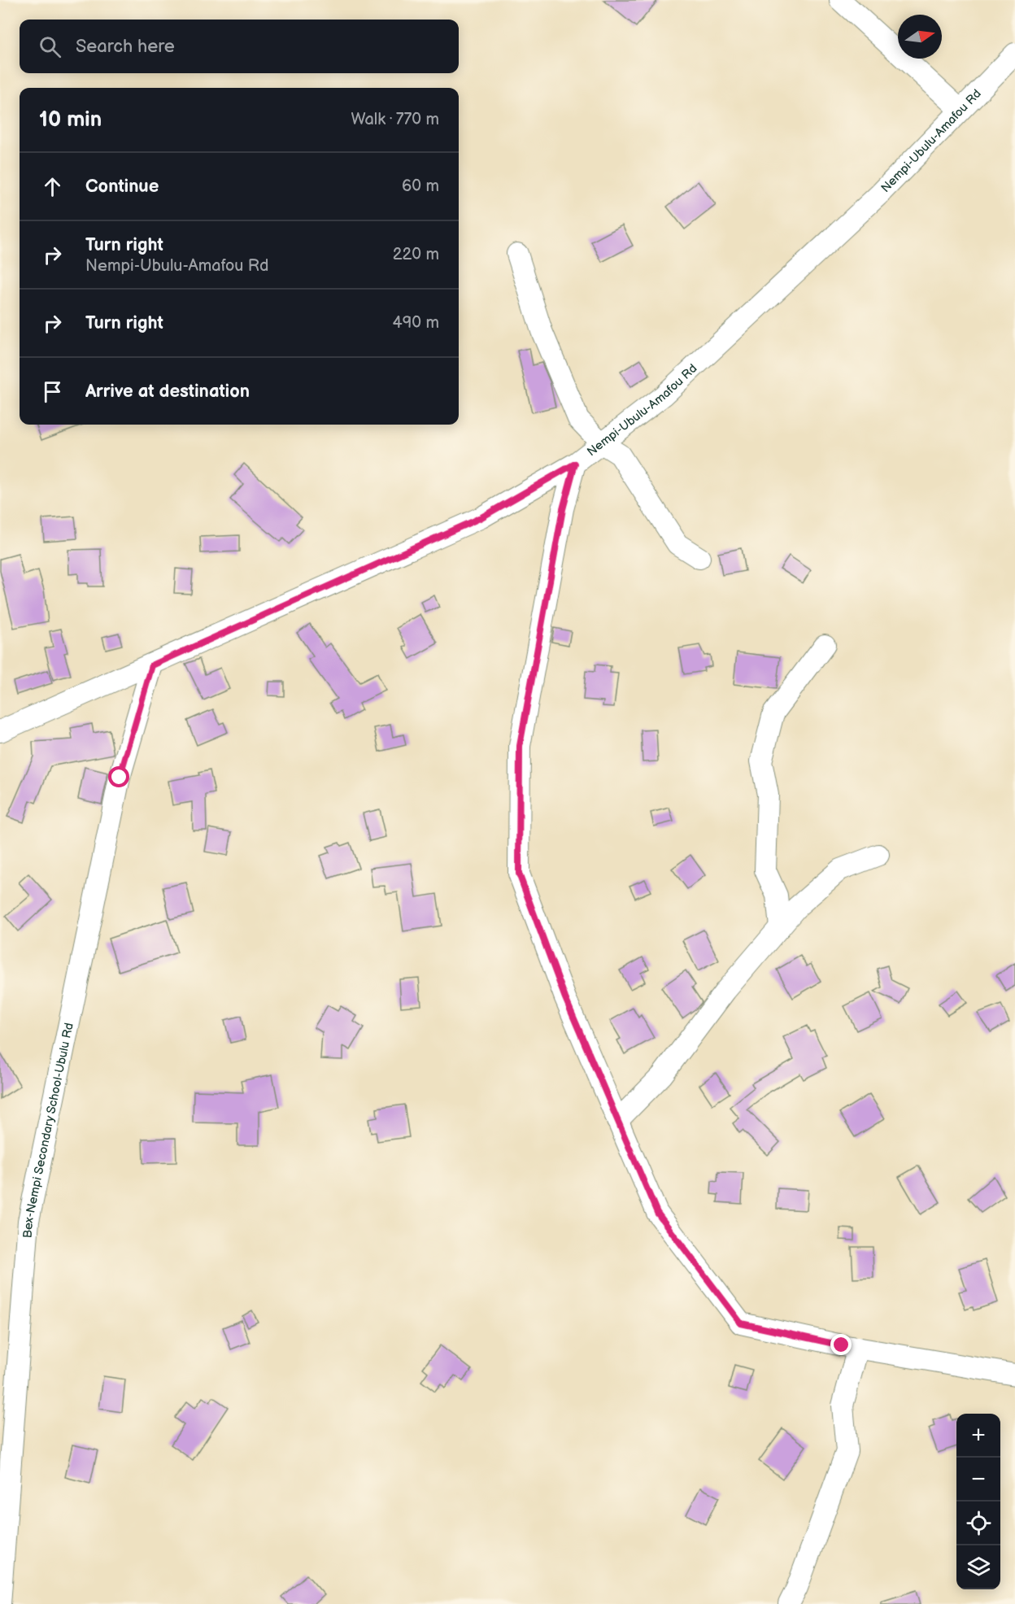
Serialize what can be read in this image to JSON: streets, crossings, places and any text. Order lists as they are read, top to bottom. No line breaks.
{"streets":{"street":["Nempi-Ubulu-Amafou Rd","Bex-Nempi Secondary School-Ubulu Rd"]},"crossings":[["Nempi-Ubulu-Amafou Rd","Bex-Nempi Secondary School-Ubulu Rd"]],"north":"right","page":{"search":"Search here","heading":["10 min","Walk · 770 m"],"list":[["Continue","60 m"],["Turn right","Nempi-Ubulu-Amafou Rd","220 m"],["Turn right","490 m"],"Arrive at destination"],"map_buttons":["+","−"]}}
